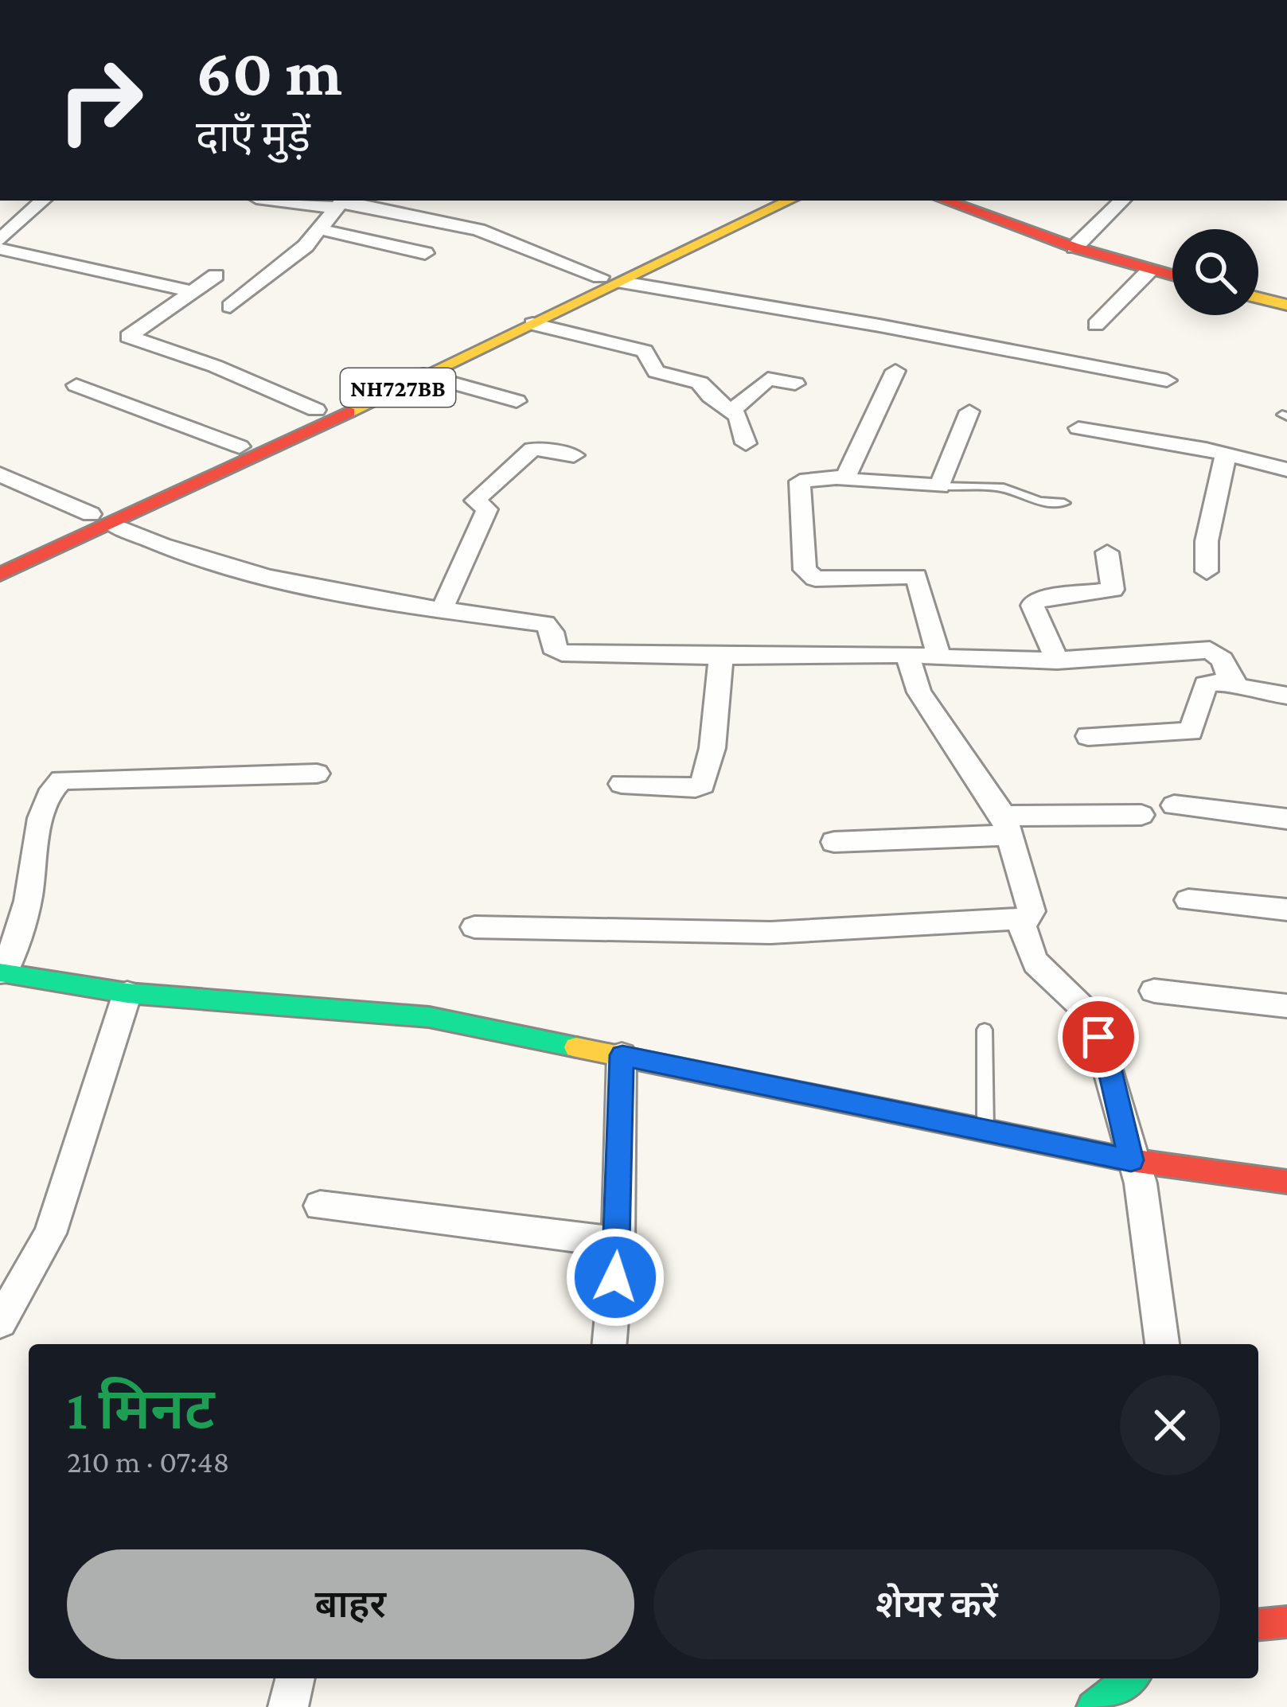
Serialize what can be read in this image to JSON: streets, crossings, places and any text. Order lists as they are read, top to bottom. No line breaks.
{"streets":{"main road":["NH727BB"]},"page":{"turn":["60 m","दाएँ मुड़ें"],"heading":["1 मिनट","210 m · 07:48"],"buttons":["बाहर","शेयर करें"]}}
